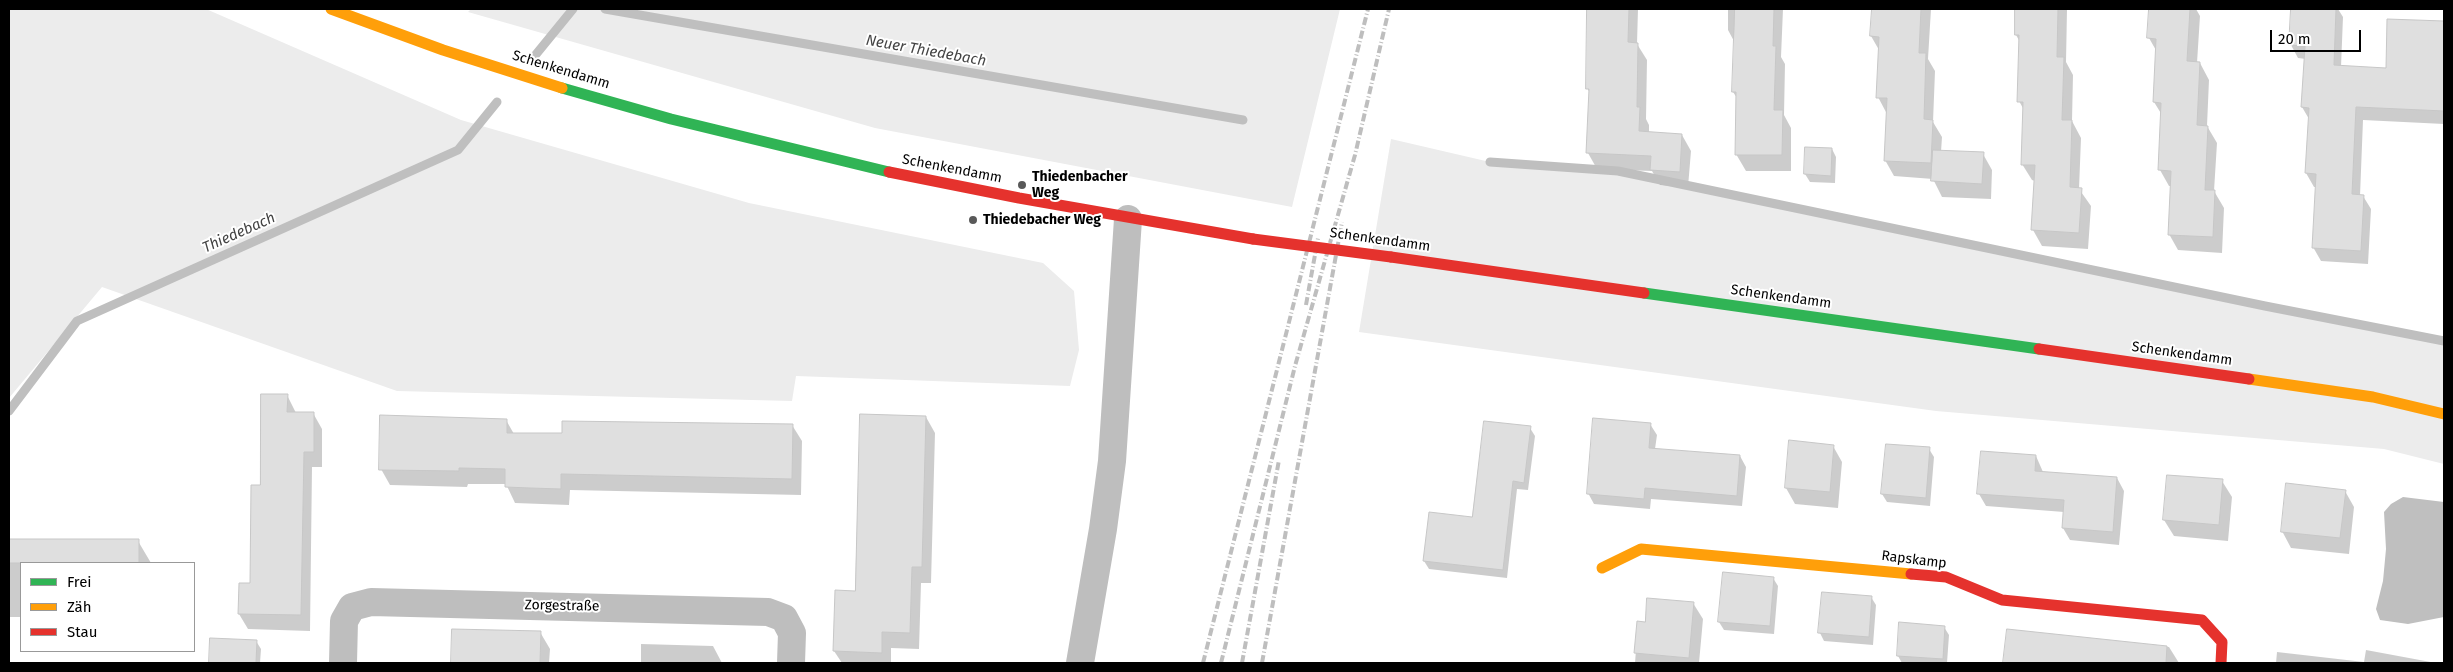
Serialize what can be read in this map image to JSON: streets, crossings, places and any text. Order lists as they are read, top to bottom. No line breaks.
{"streets":{"street":["Schenkendamm","Rapskamp","Zorgestraße"]},"water":["Neuer Thiedebach","Thiedebach"],"places":["Thiedenbacher Weg","Thiedebacher Weg"],"legend":["Frei","Zäh","Stau"],"scale_bar":"20 m"}
